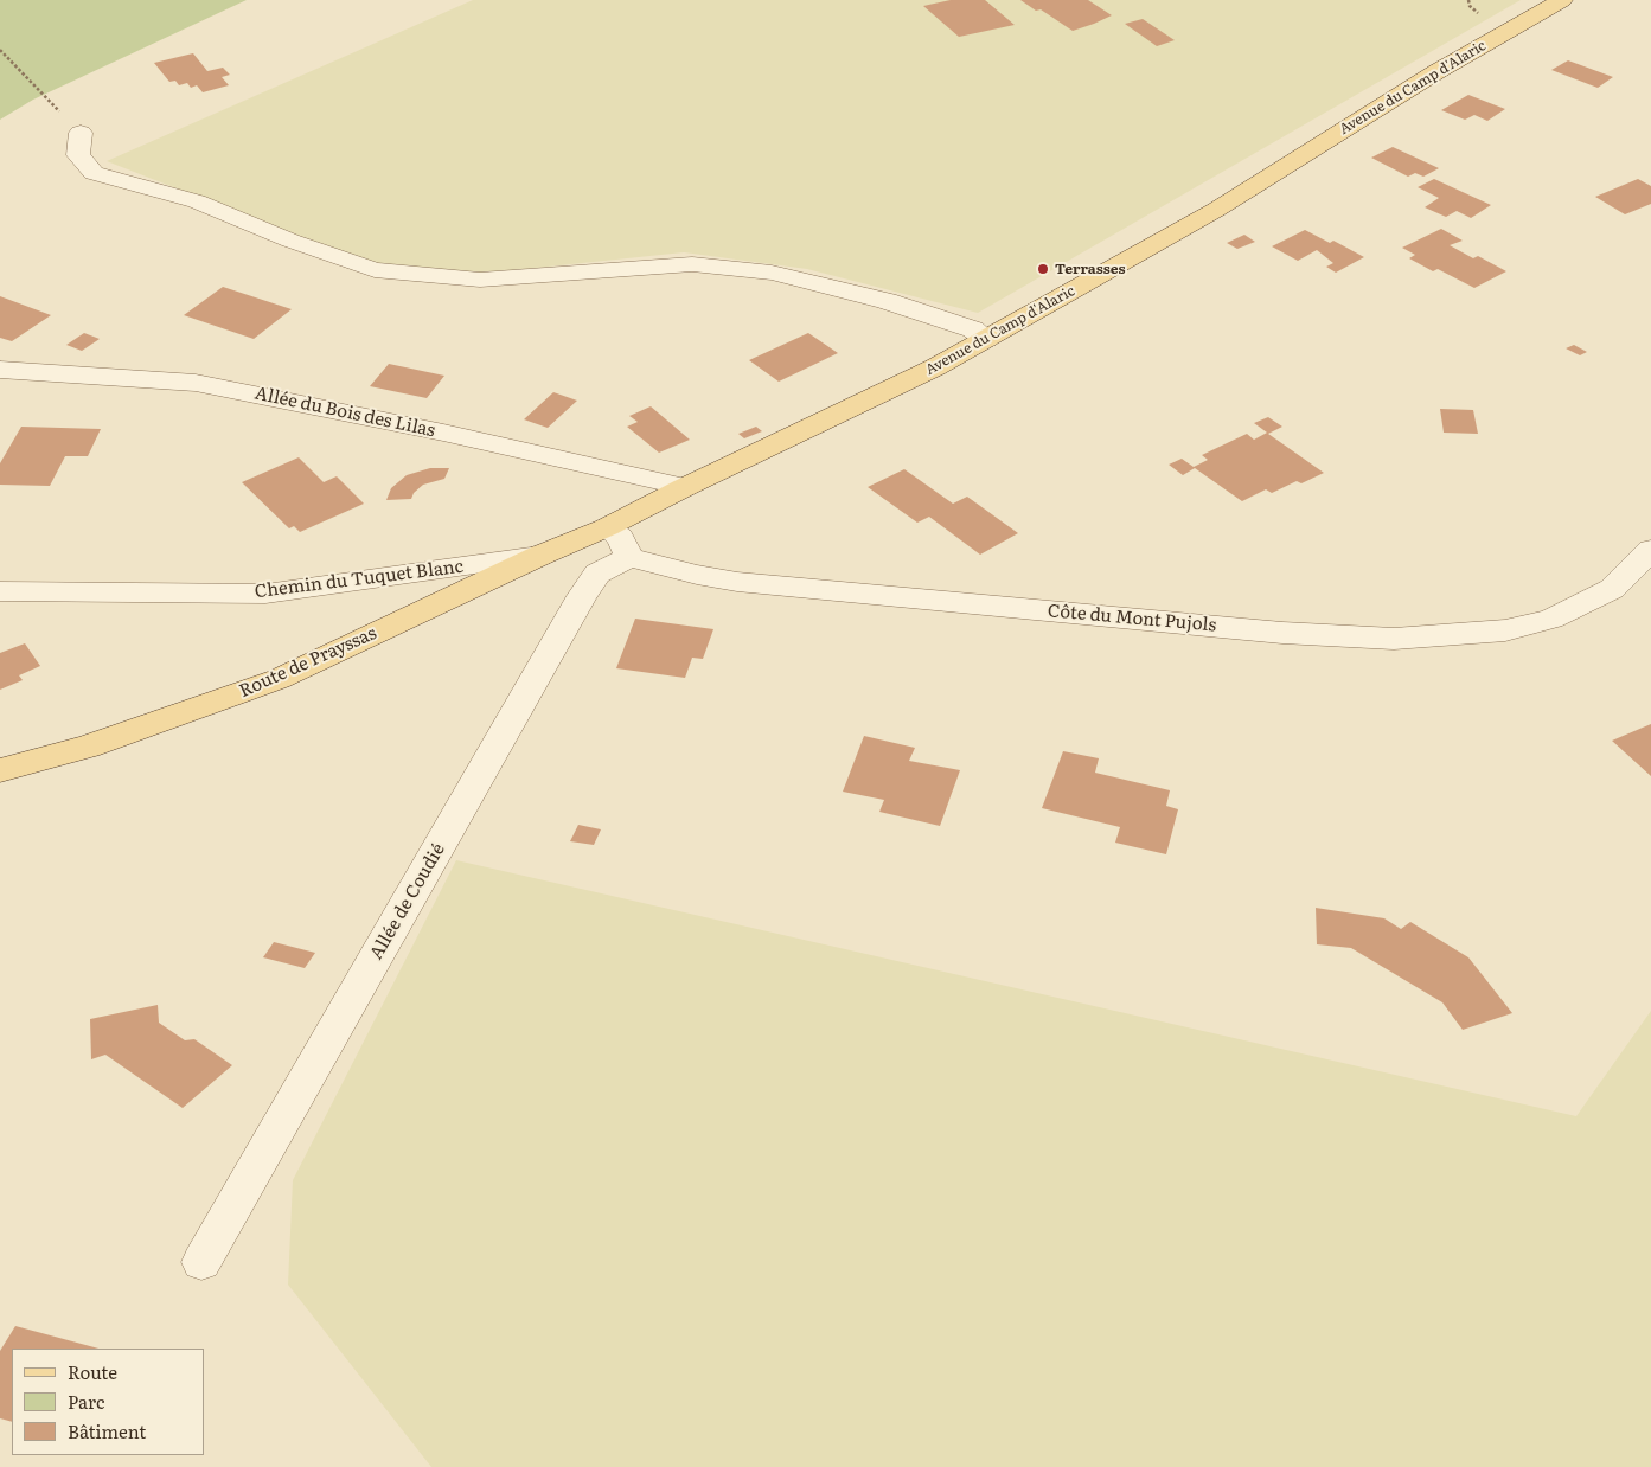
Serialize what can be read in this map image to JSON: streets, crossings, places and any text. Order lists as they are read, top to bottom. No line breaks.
{"streets":{"main road":["Avenue du Camp d'Alaric","Route de Prayssas"],"street":["Allée du Bois des Lilas","Chemin du Tuquet Blanc","Côte du Mont Pujols","Allée de Coudié"]},"crossings":[["Avenue du Camp d'Alaric","Allée du Bois des Lilas"],["Avenue du Camp d'Alaric","Route de Prayssas"],["Chemin du Tuquet Blanc","Route de Prayssas"],["Côte du Mont Pujols","Allée de Coudié"]],"places":["Terrasses"],"legend":["Route","Parc","Bâtiment"]}
